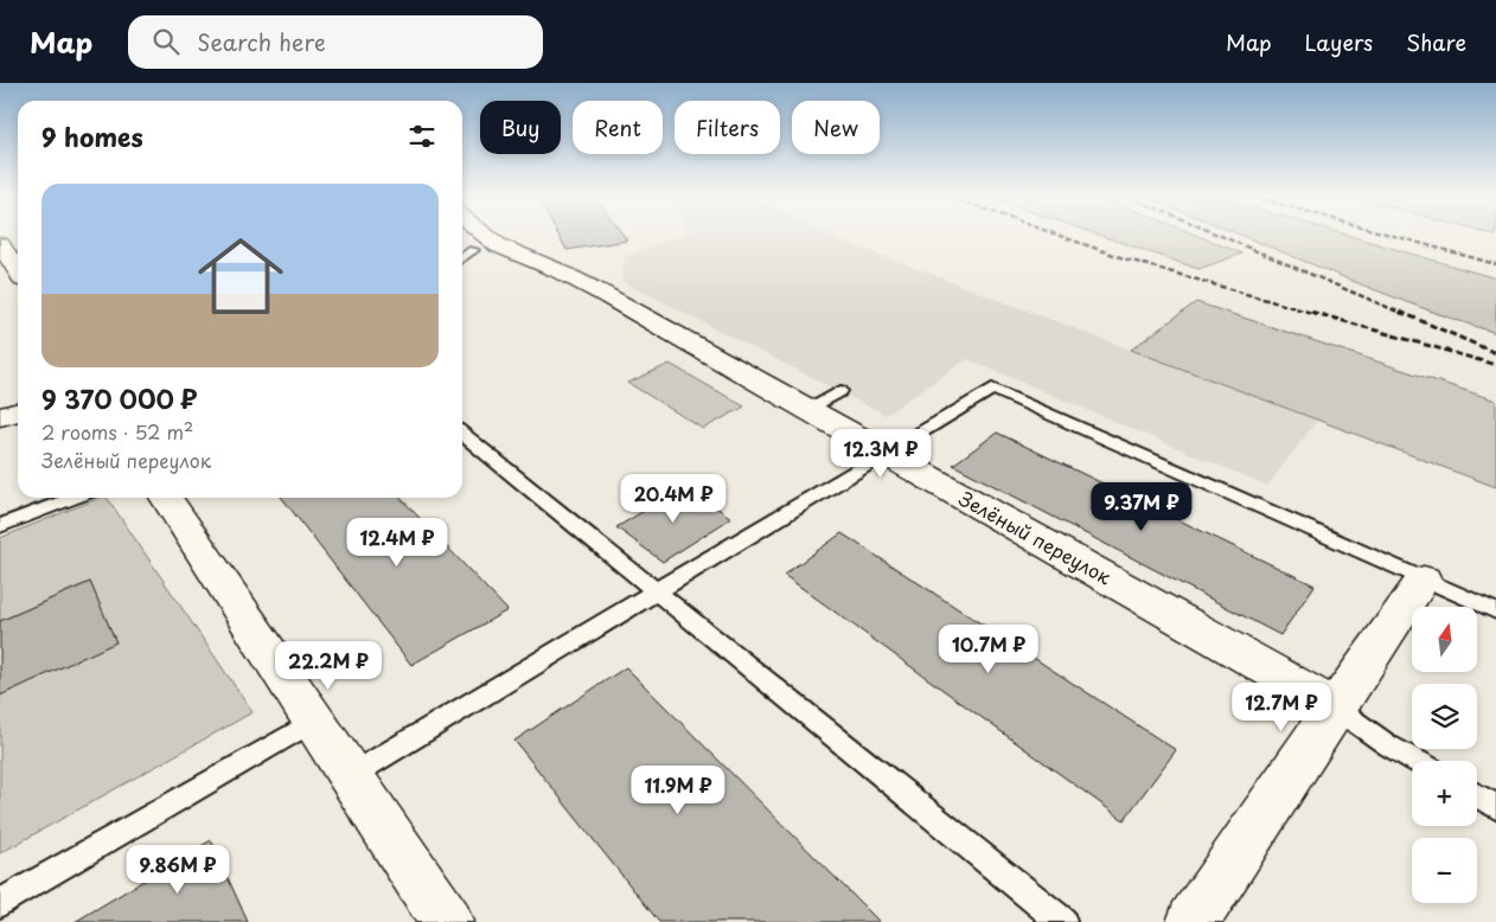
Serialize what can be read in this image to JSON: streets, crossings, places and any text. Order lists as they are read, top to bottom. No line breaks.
{"streets":{"street":["Зелёный переулок"]},"north":"top","page":{"header":"Map","search":"Search here","nav":["Map","Layers","Share"],"chip":["Buy","Rent","Filters","New"],"heading":"9 homes","list":[{"name":"9 370 000 ₽","note":"2 rooms · 52 m² · Зелёный переулок"}],"price":["12.3M ₽","20.4M ₽","9.37M ₽","12.4M ₽","10.7M ₽","22.2M ₽","12.7M ₽","11.9M ₽","9.86M ₽"],"map_buttons":["+","−"]}}
